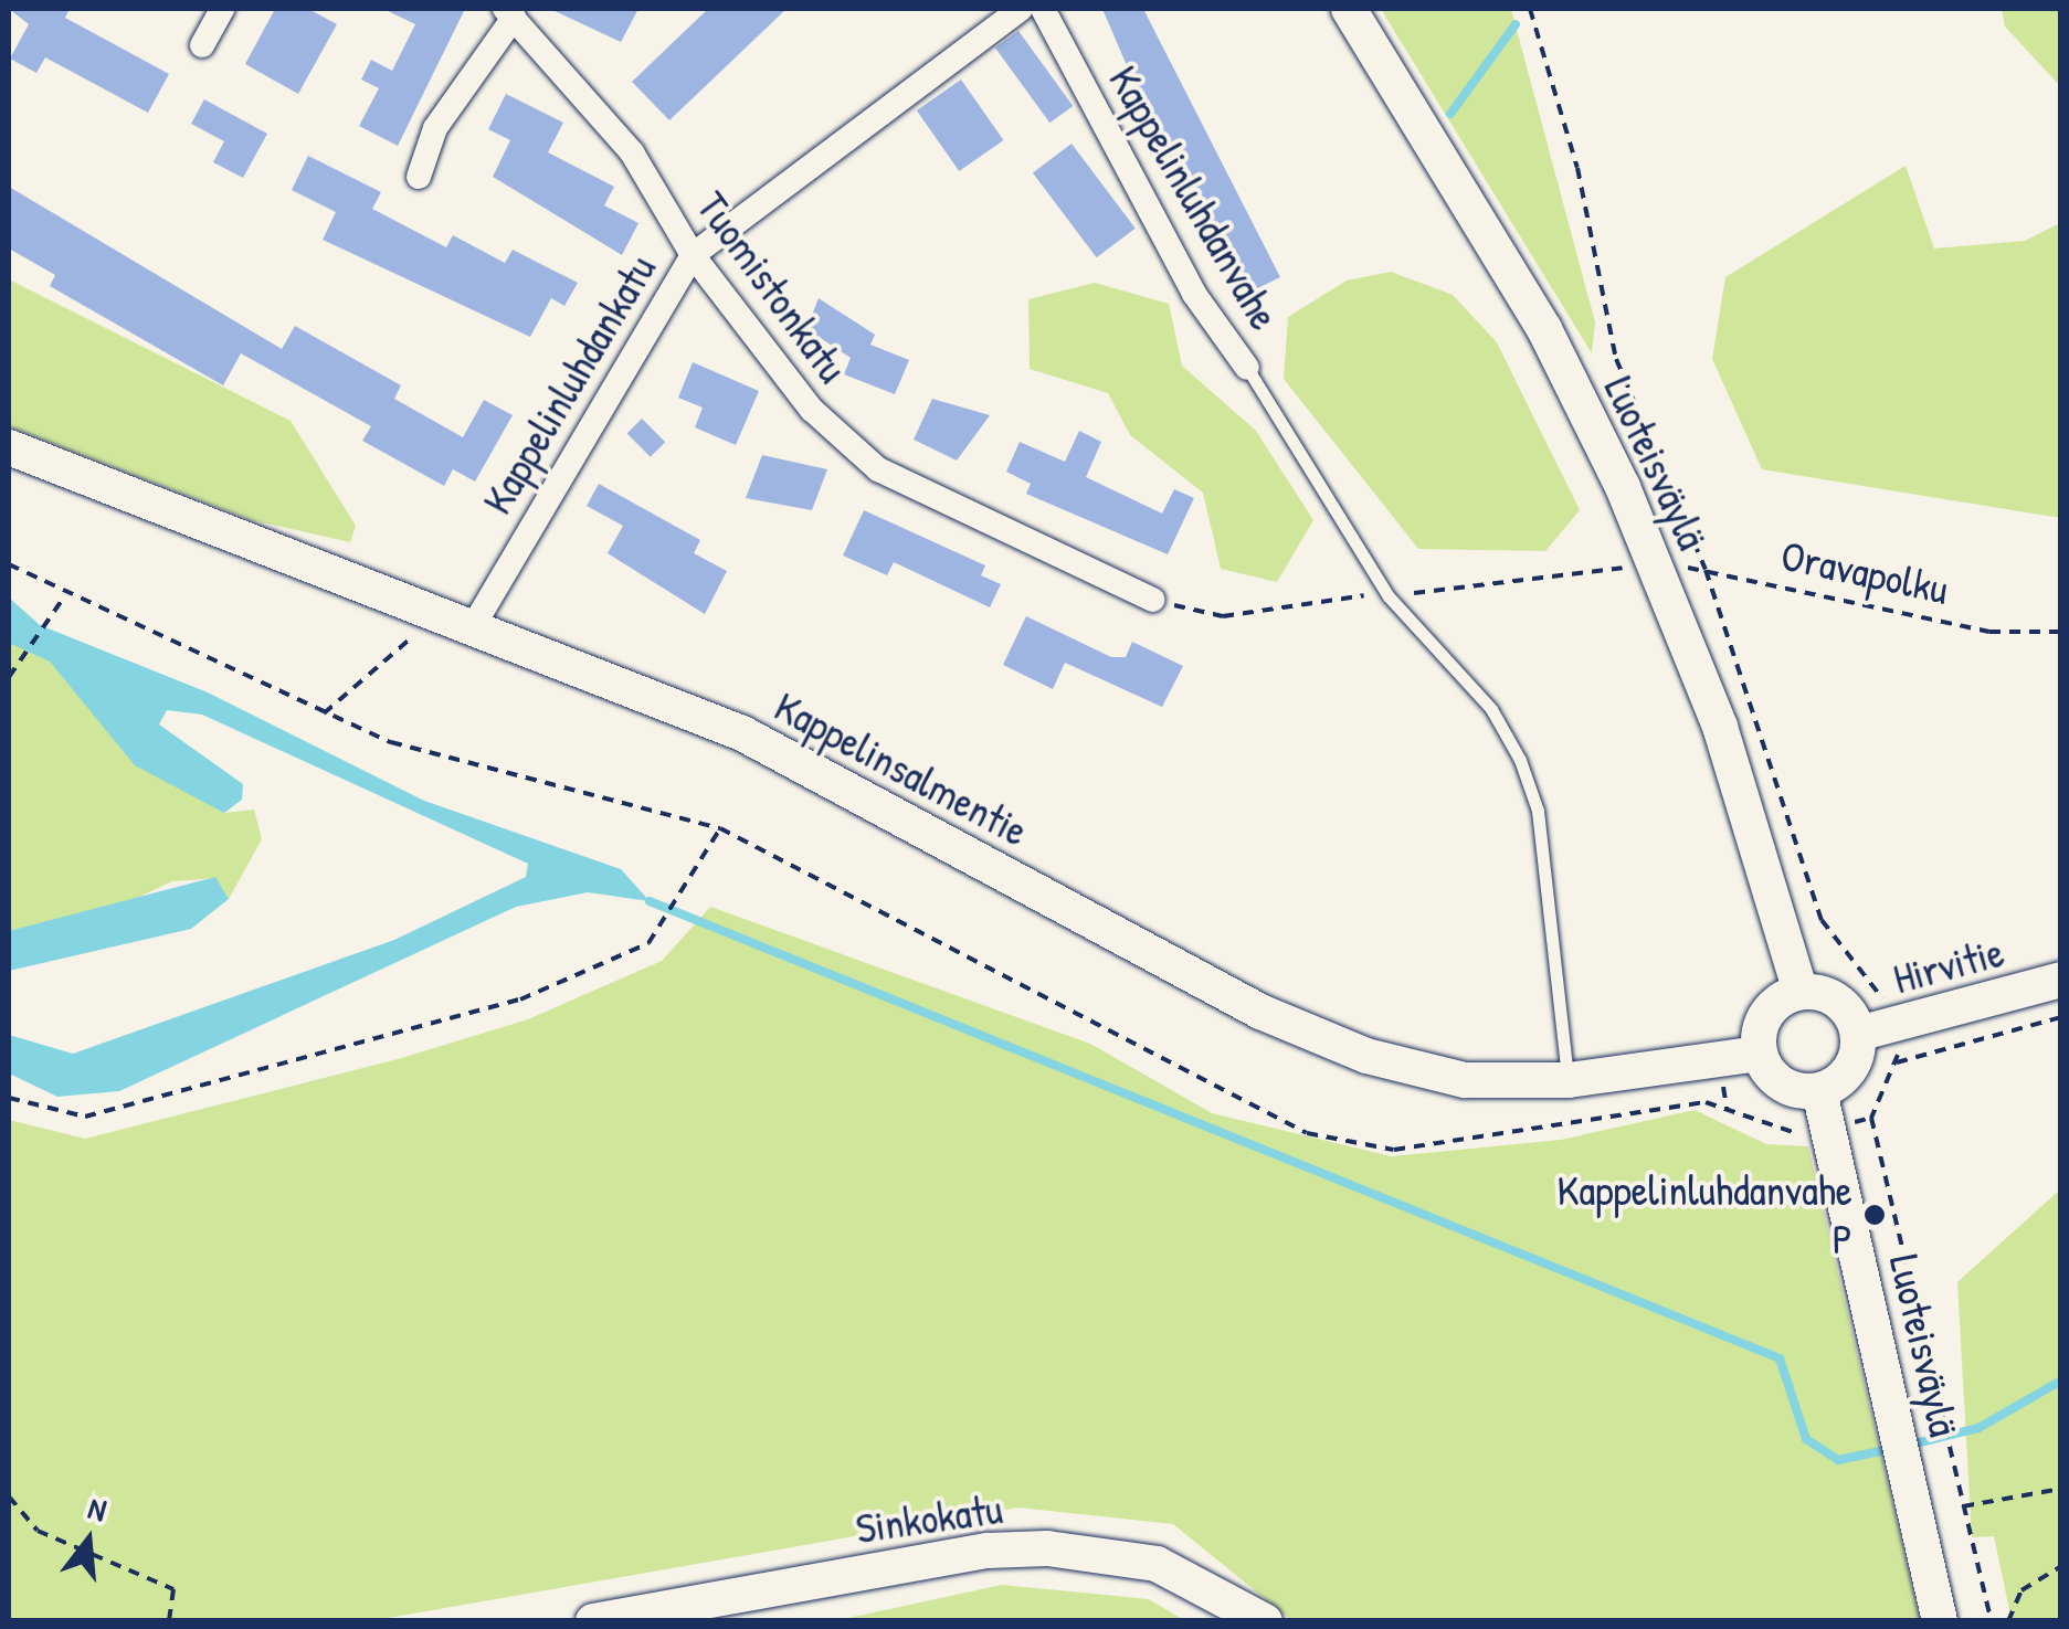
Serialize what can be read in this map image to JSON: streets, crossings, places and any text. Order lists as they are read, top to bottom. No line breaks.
{"streets":{"main road":["Luoteisväylä","Kappelinsalmentie","Hirvitie","Sinkokatu"],"street":["Kappelinluhdanvahe","Tuomistonkatu","Kappelinluhdankatu"],"path":["Oravapolku"]},"crossings":[["Tuomistonkatu","Kappelinluhdankatu"],["Kappelinluhdankatu","Kappelinsalmentie"],["Luoteisväylä","Oravapolku"],["Luoteisväylä","Kappelinsalmentie"],["Luoteisväylä","Hirvitie"],["Kappelinsalmentie","Hirvitie"]],"places":["Kappelinluhdanvahe P"],"north":"top"}
